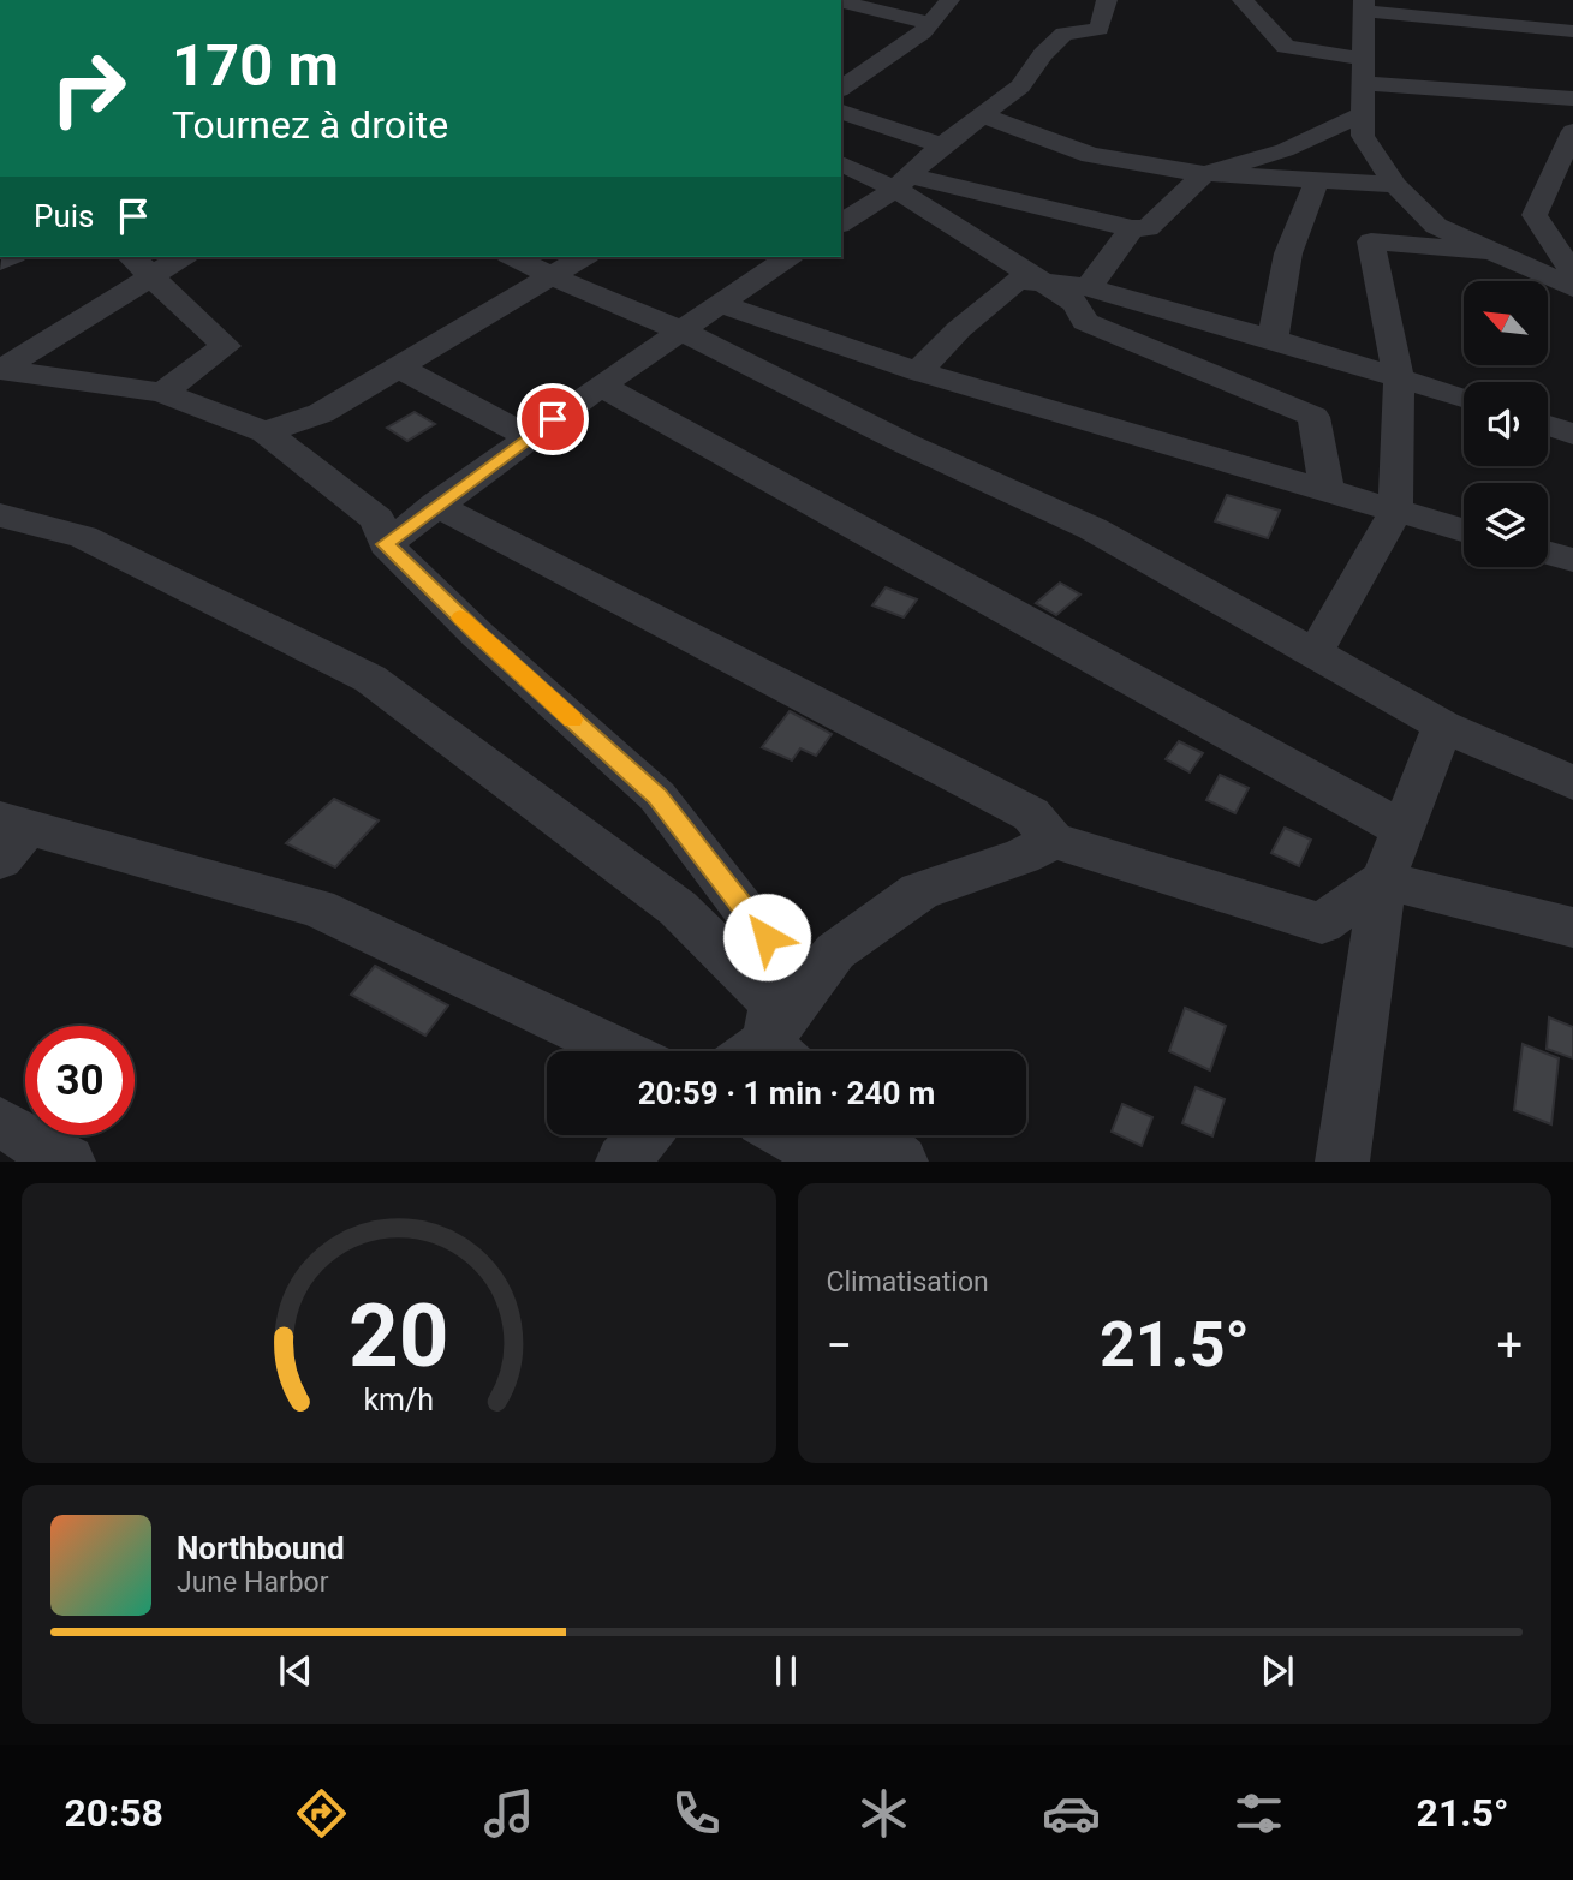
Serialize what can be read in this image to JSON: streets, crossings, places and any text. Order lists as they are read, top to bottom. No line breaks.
{"north":"top left","page":{"turn":["170 m","Tournez à droite"],"then":"Puis","limit":"30","trip":"20:59 · 1 min · 240 m","tile":"Climatisation","heat":["−","21.5°","+"],"song":["Northbound","June Harbor"],"tabs":["20:58","21.5°"],"gauge":["20","km/h"]}}
